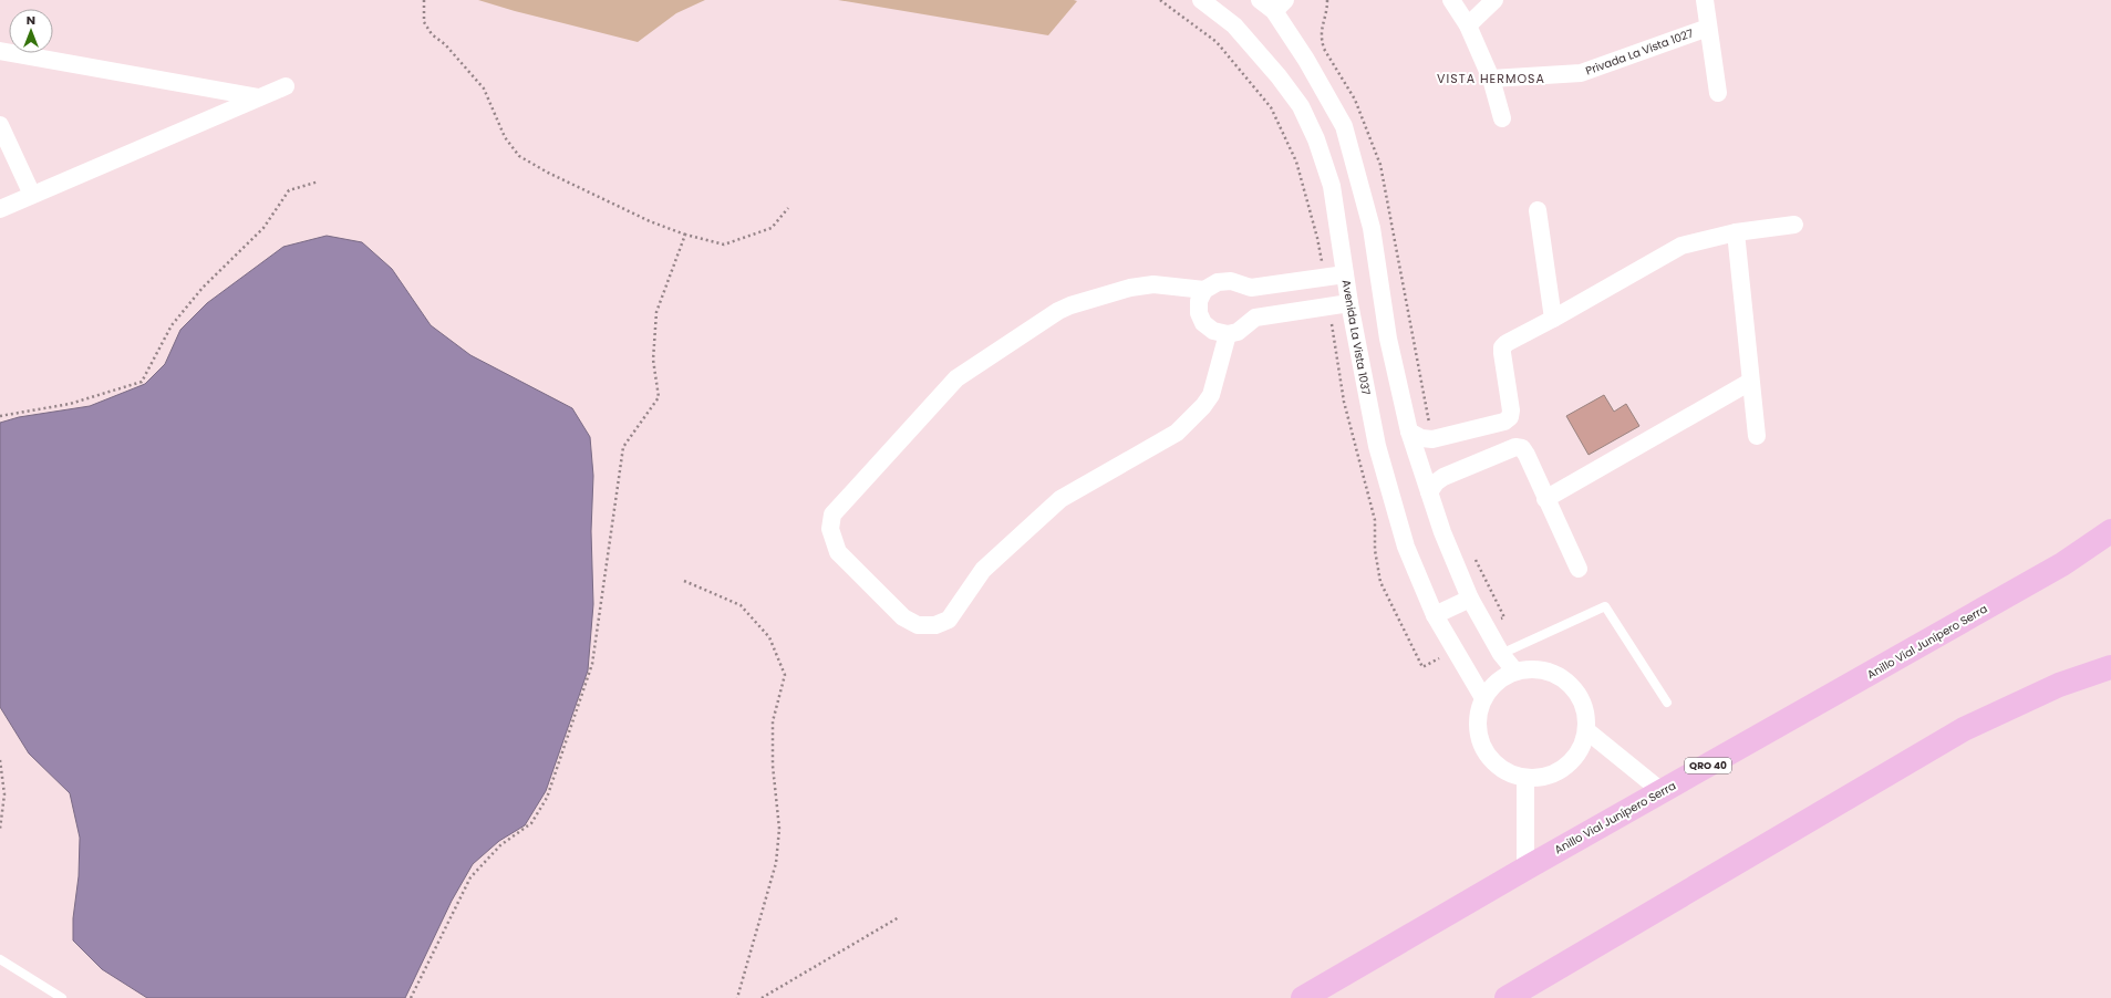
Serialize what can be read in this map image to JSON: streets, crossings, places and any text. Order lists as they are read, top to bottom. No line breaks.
{"streets":{"highway":["Anillo Vial Junípero Serra","QRO 40"],"street":["Privada La Vista 1027","Avenida La Vista 1037"]},"districts":["VISTA HERMOSA"],"north":"top"}
